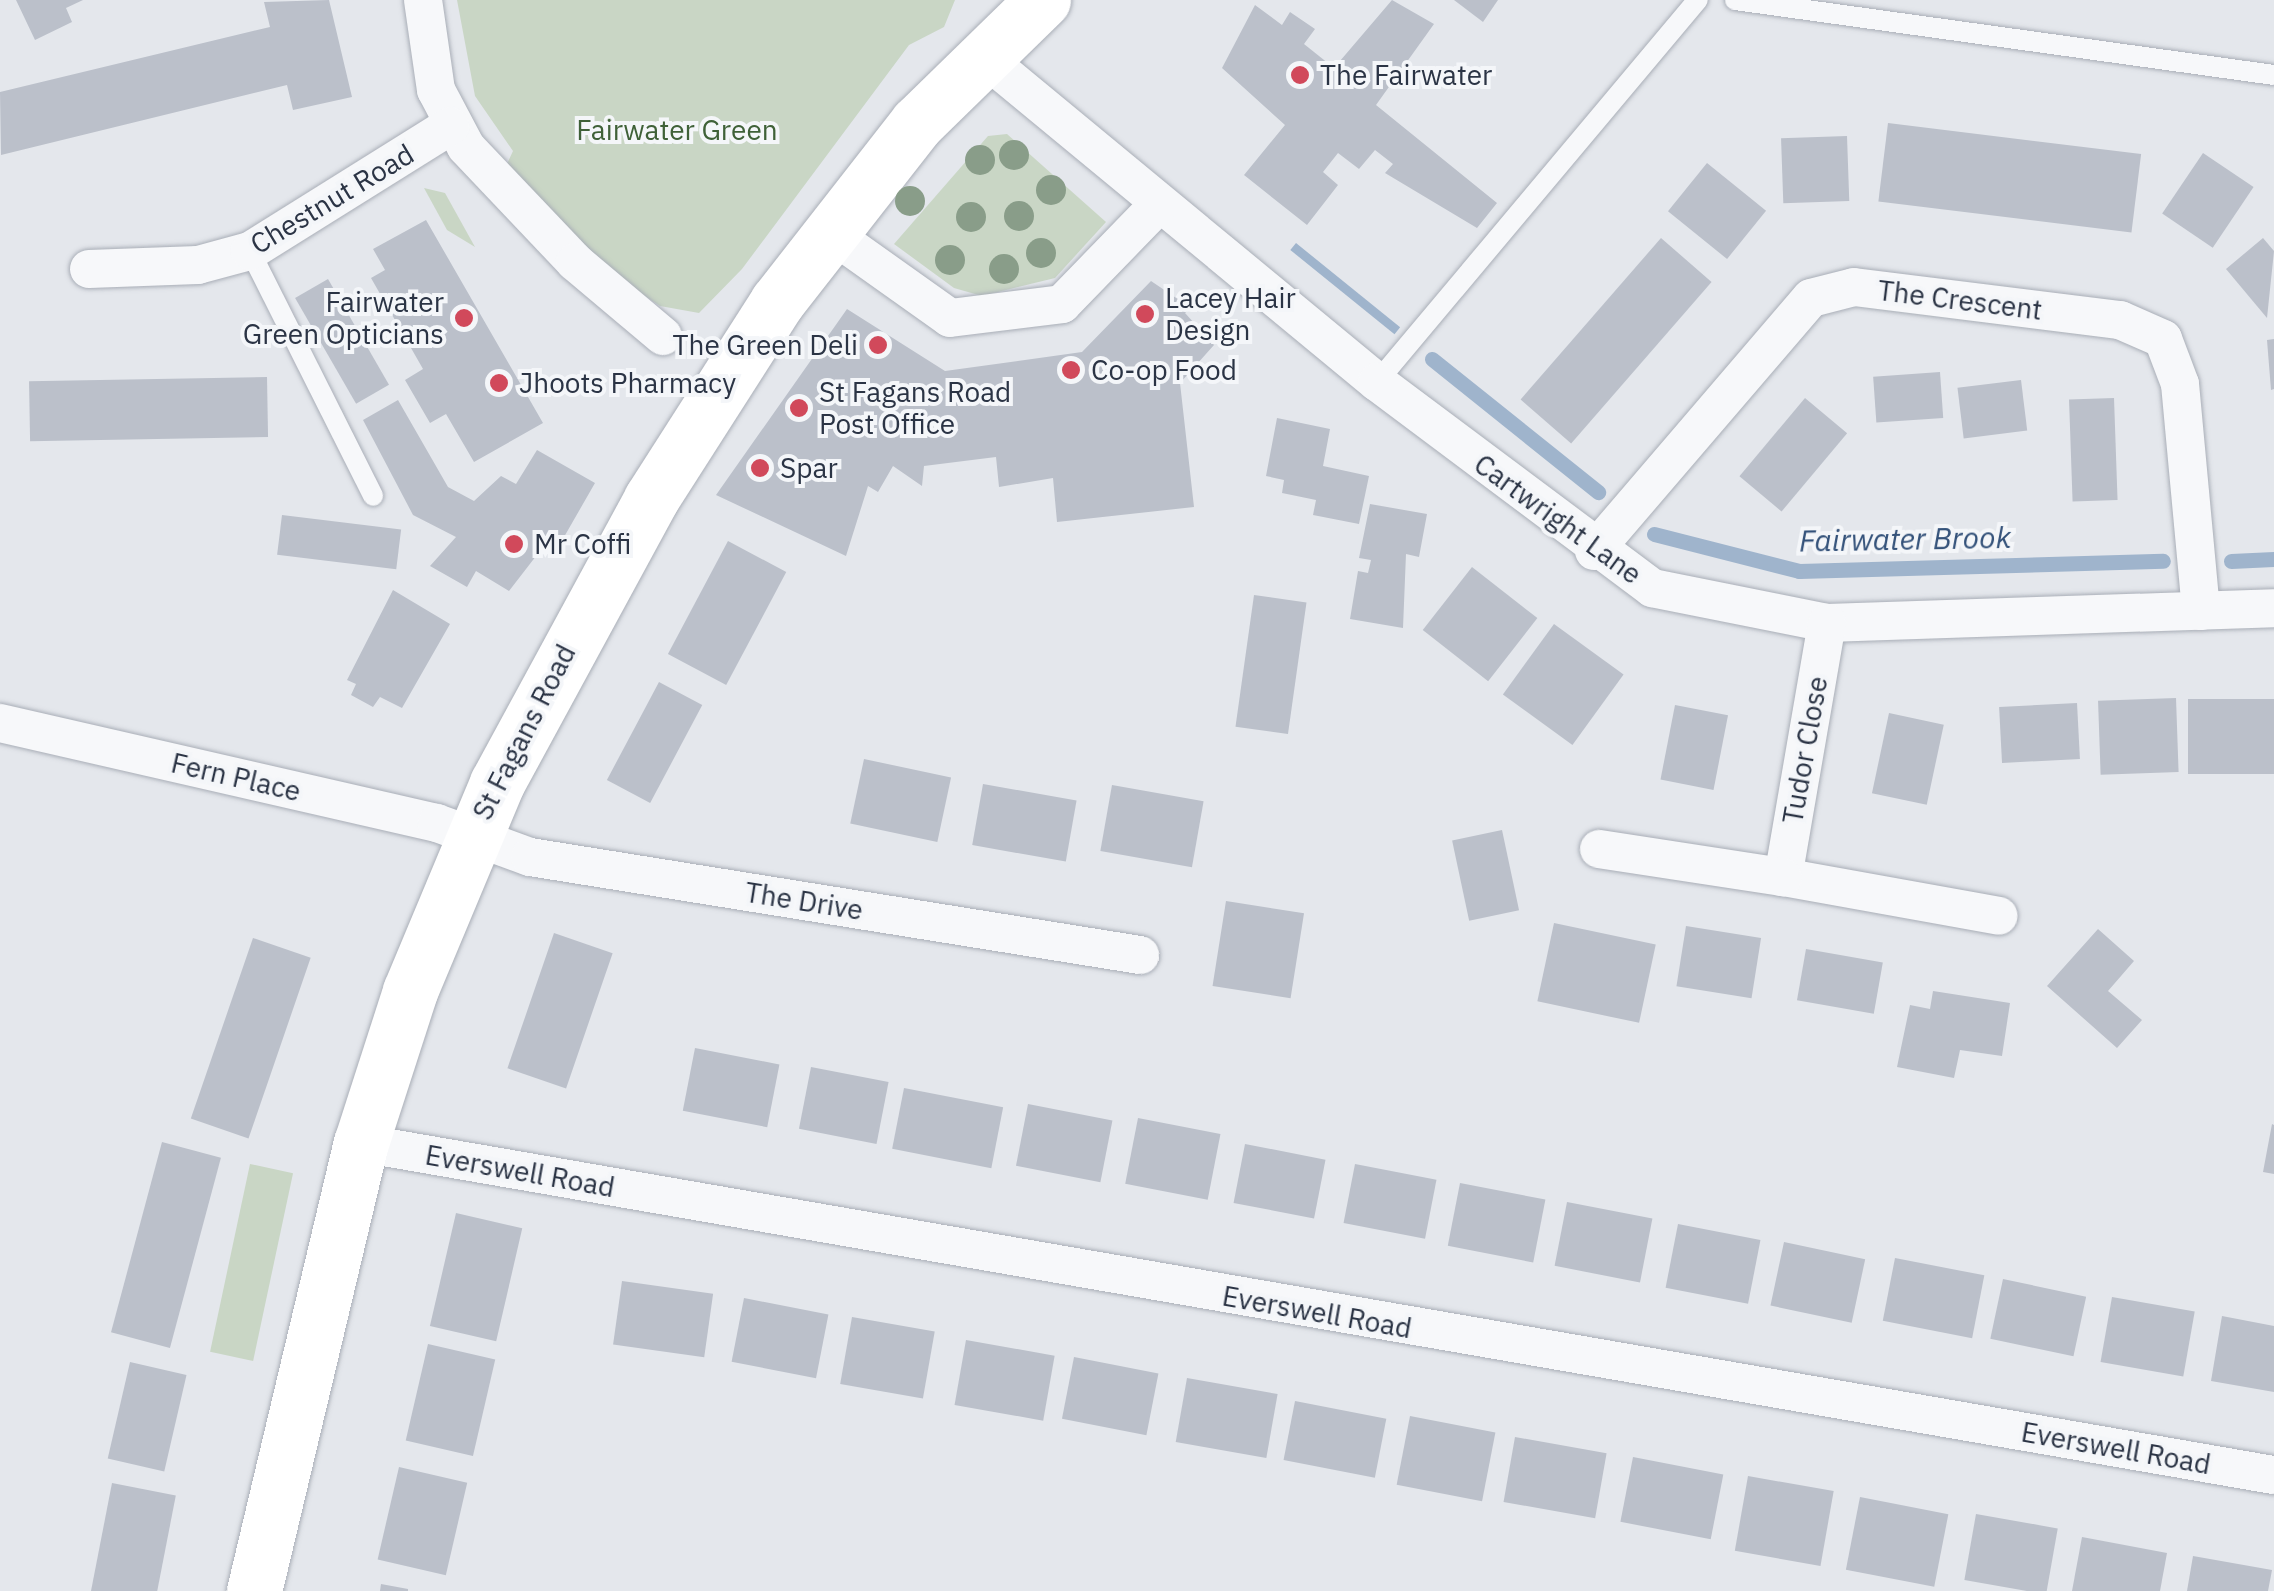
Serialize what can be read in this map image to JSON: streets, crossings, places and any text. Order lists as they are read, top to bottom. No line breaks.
{"streets":{"street":["Chestnut Road","The Crescent","Cartwright Lane","St Fagans Road","Tudor Close","Fern Place","The Drive","Everswell Road"]},"crossings":[["The Crescent","Cartwright Lane"],["Cartwright Lane","St Fagans Road"],["Cartwright Lane","Tudor Close"],["St Fagans Road","Fern Place"],["St Fagans Road","The Drive"],["St Fagans Road","Everswell Road"],["Fern Place","The Drive"]],"water":["Fairwater Brook"],"parks":["Fairwater Green"],"places":["The Fairwater","Lacey Hair Design","Fairwater Green Opticians","The Green Deli","Co-op Food","Jhoots Pharmacy","St Fagans Road Post Office","Spar","Mr Coffi"]}
